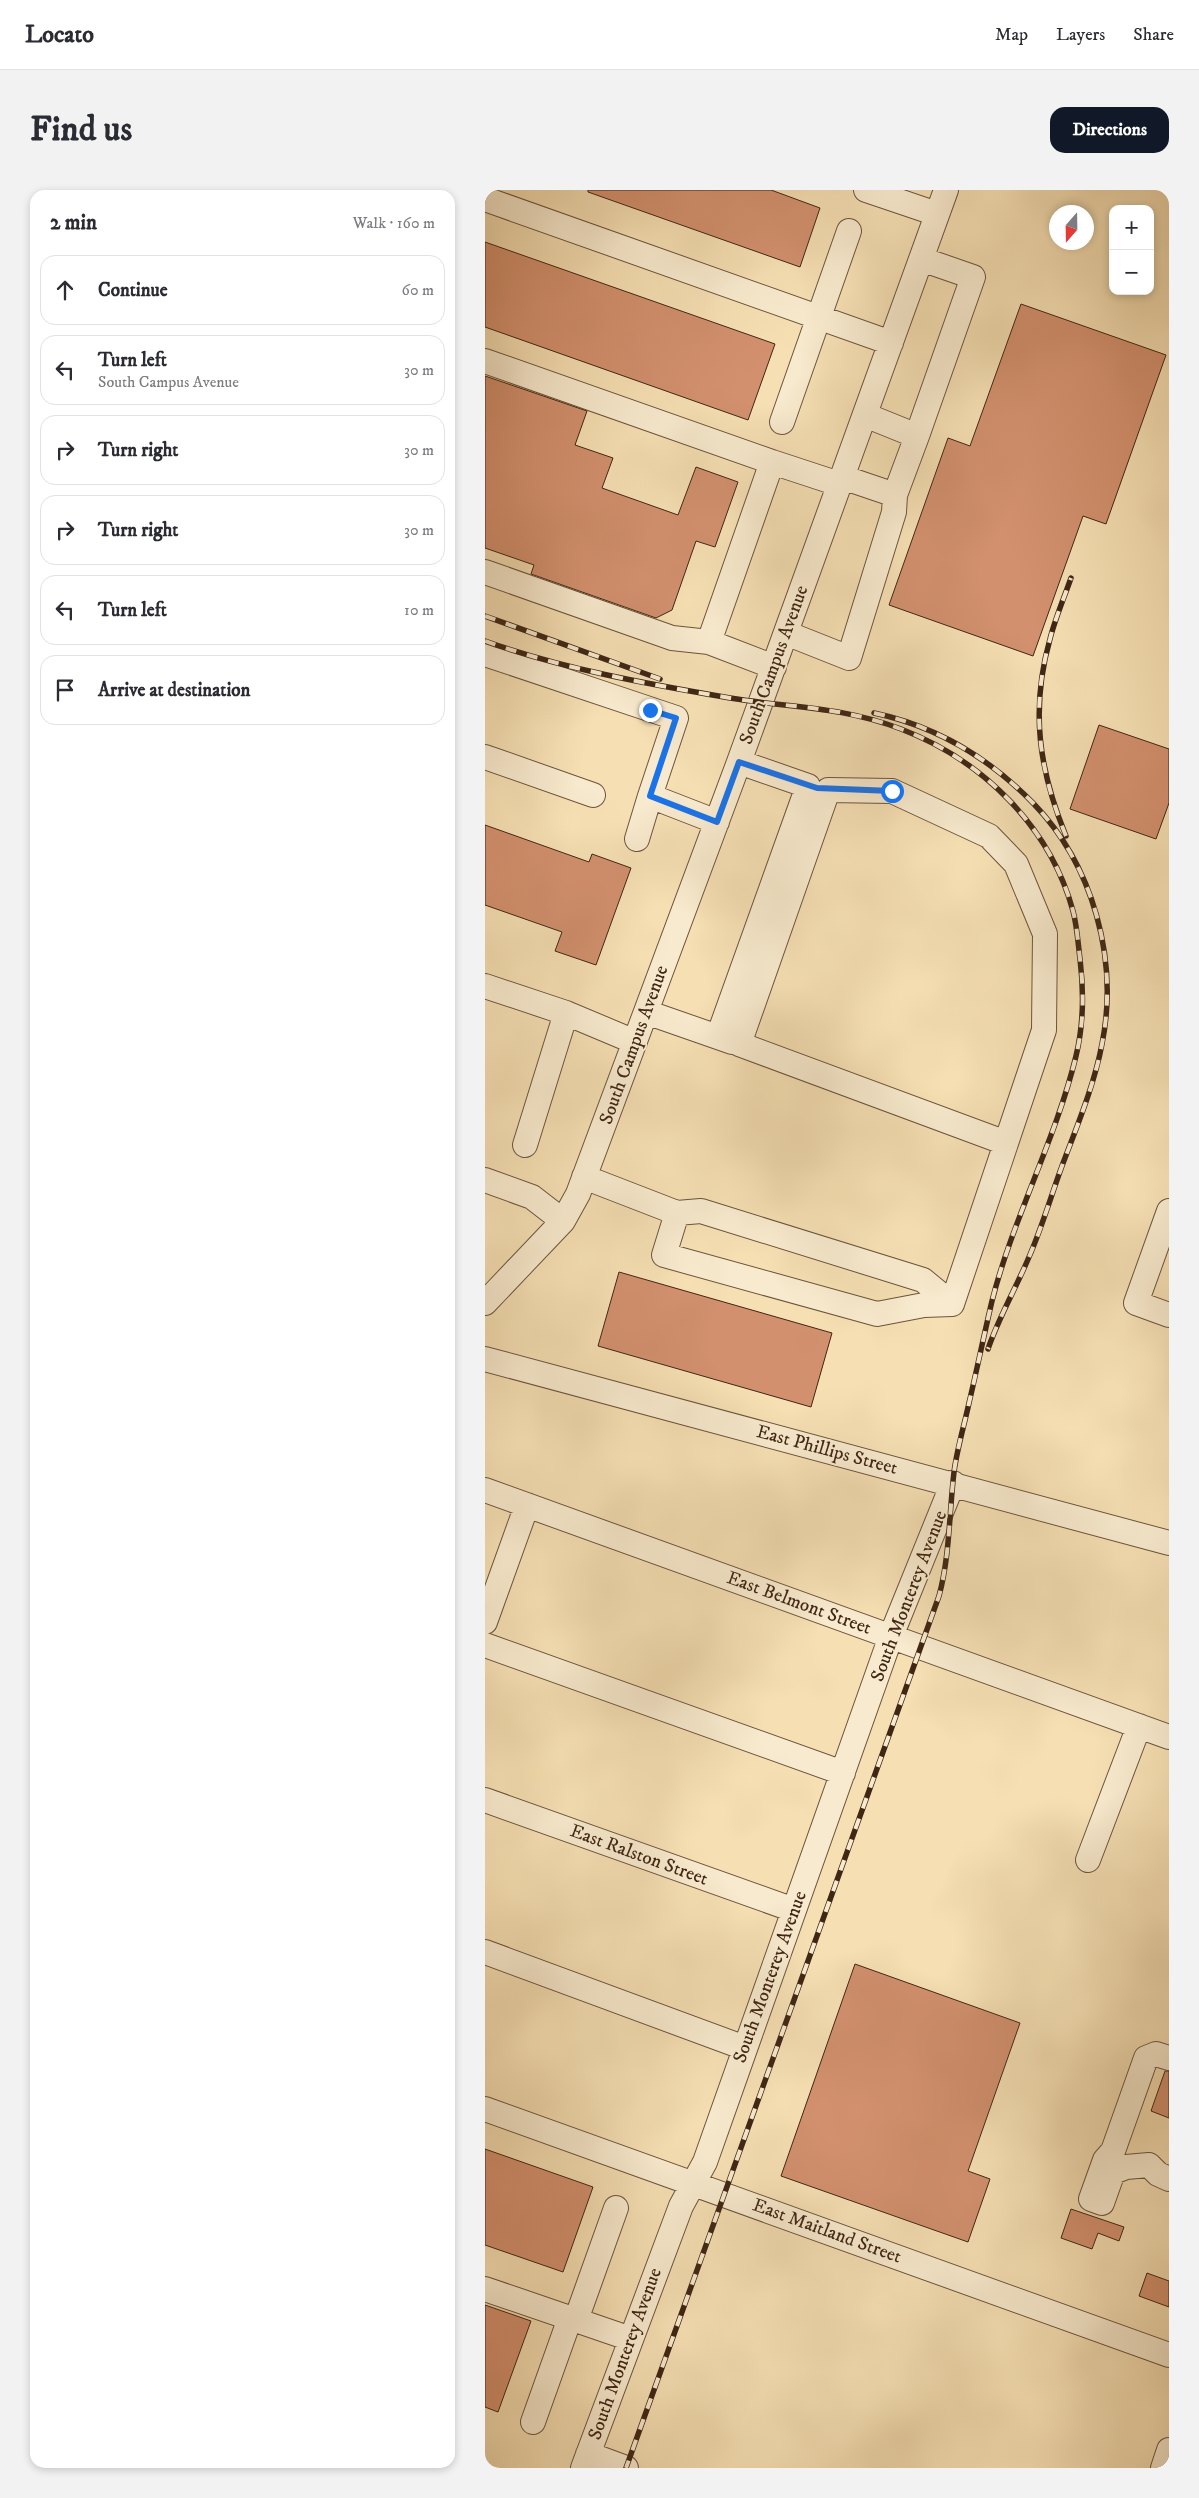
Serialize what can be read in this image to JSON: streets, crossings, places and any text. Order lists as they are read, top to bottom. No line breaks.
{"streets":{"street":["South Campus Avenue","East Phillips Street","South Monterey Avenue","East Belmont Street","East Ralston Street","East Maitland Street"]},"crossings":[["East Phillips Street","South Monterey Avenue"],["South Monterey Avenue","East Belmont Street"],["South Monterey Avenue","East Ralston Street"],["South Monterey Avenue","East Maitland Street"]],"north":"bottom","page":{"header":"Locato","nav":["Map","Layers","Share"],"buttons":"Directions","title":"Find us","heading":["2 min","Walk · 160 m"],"map_buttons":["+","−"],"list":[["Continue","60 m"],["Turn left","South Campus Avenue","30 m"],["Turn right","30 m"],["Turn right","30 m"],["Turn left","10 m"],"Arrive at destination"]}}
